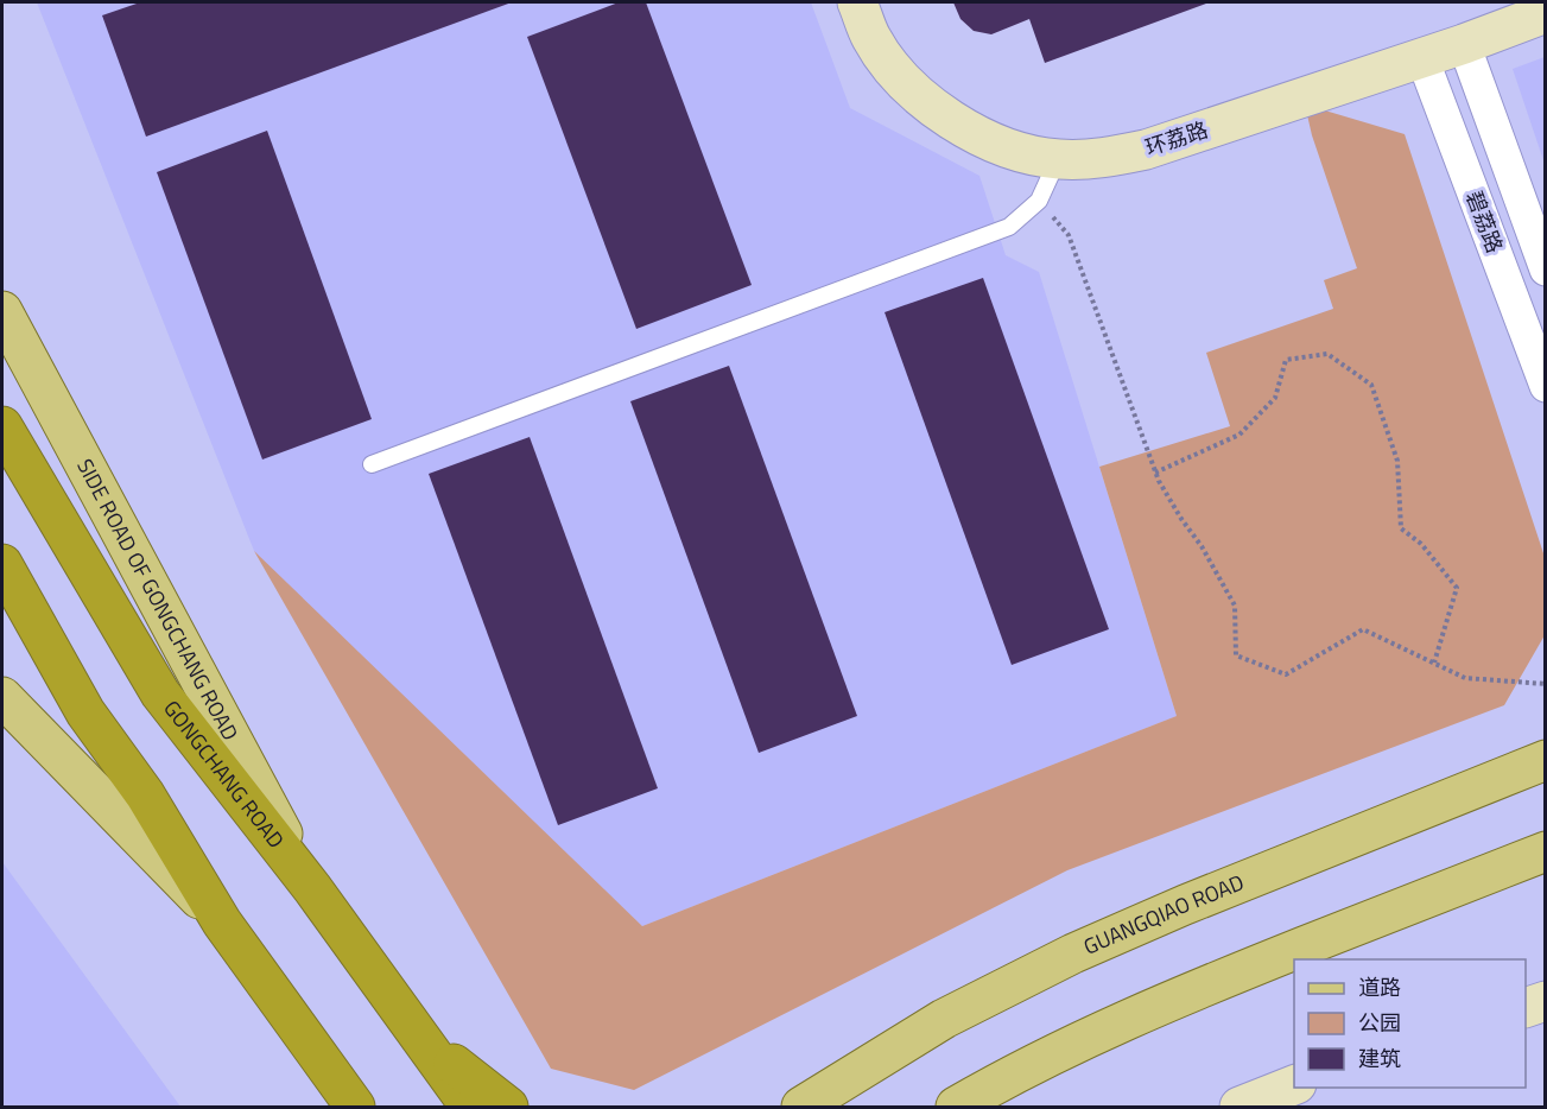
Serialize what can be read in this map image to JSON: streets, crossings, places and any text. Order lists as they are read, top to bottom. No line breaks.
{"streets":{"highway":["GONGCHANG ROAD"],"main road":["SIDE ROAD OF GONGCHANG ROAD","GUANGQIAO ROAD"],"street":["环荔路","碧荔路"]},"crossings":[["环荔路","碧荔路"],["SIDE ROAD OF GONGCHANG ROAD","GONGCHANG ROAD"]],"legend":["道路","公园","建筑"]}
